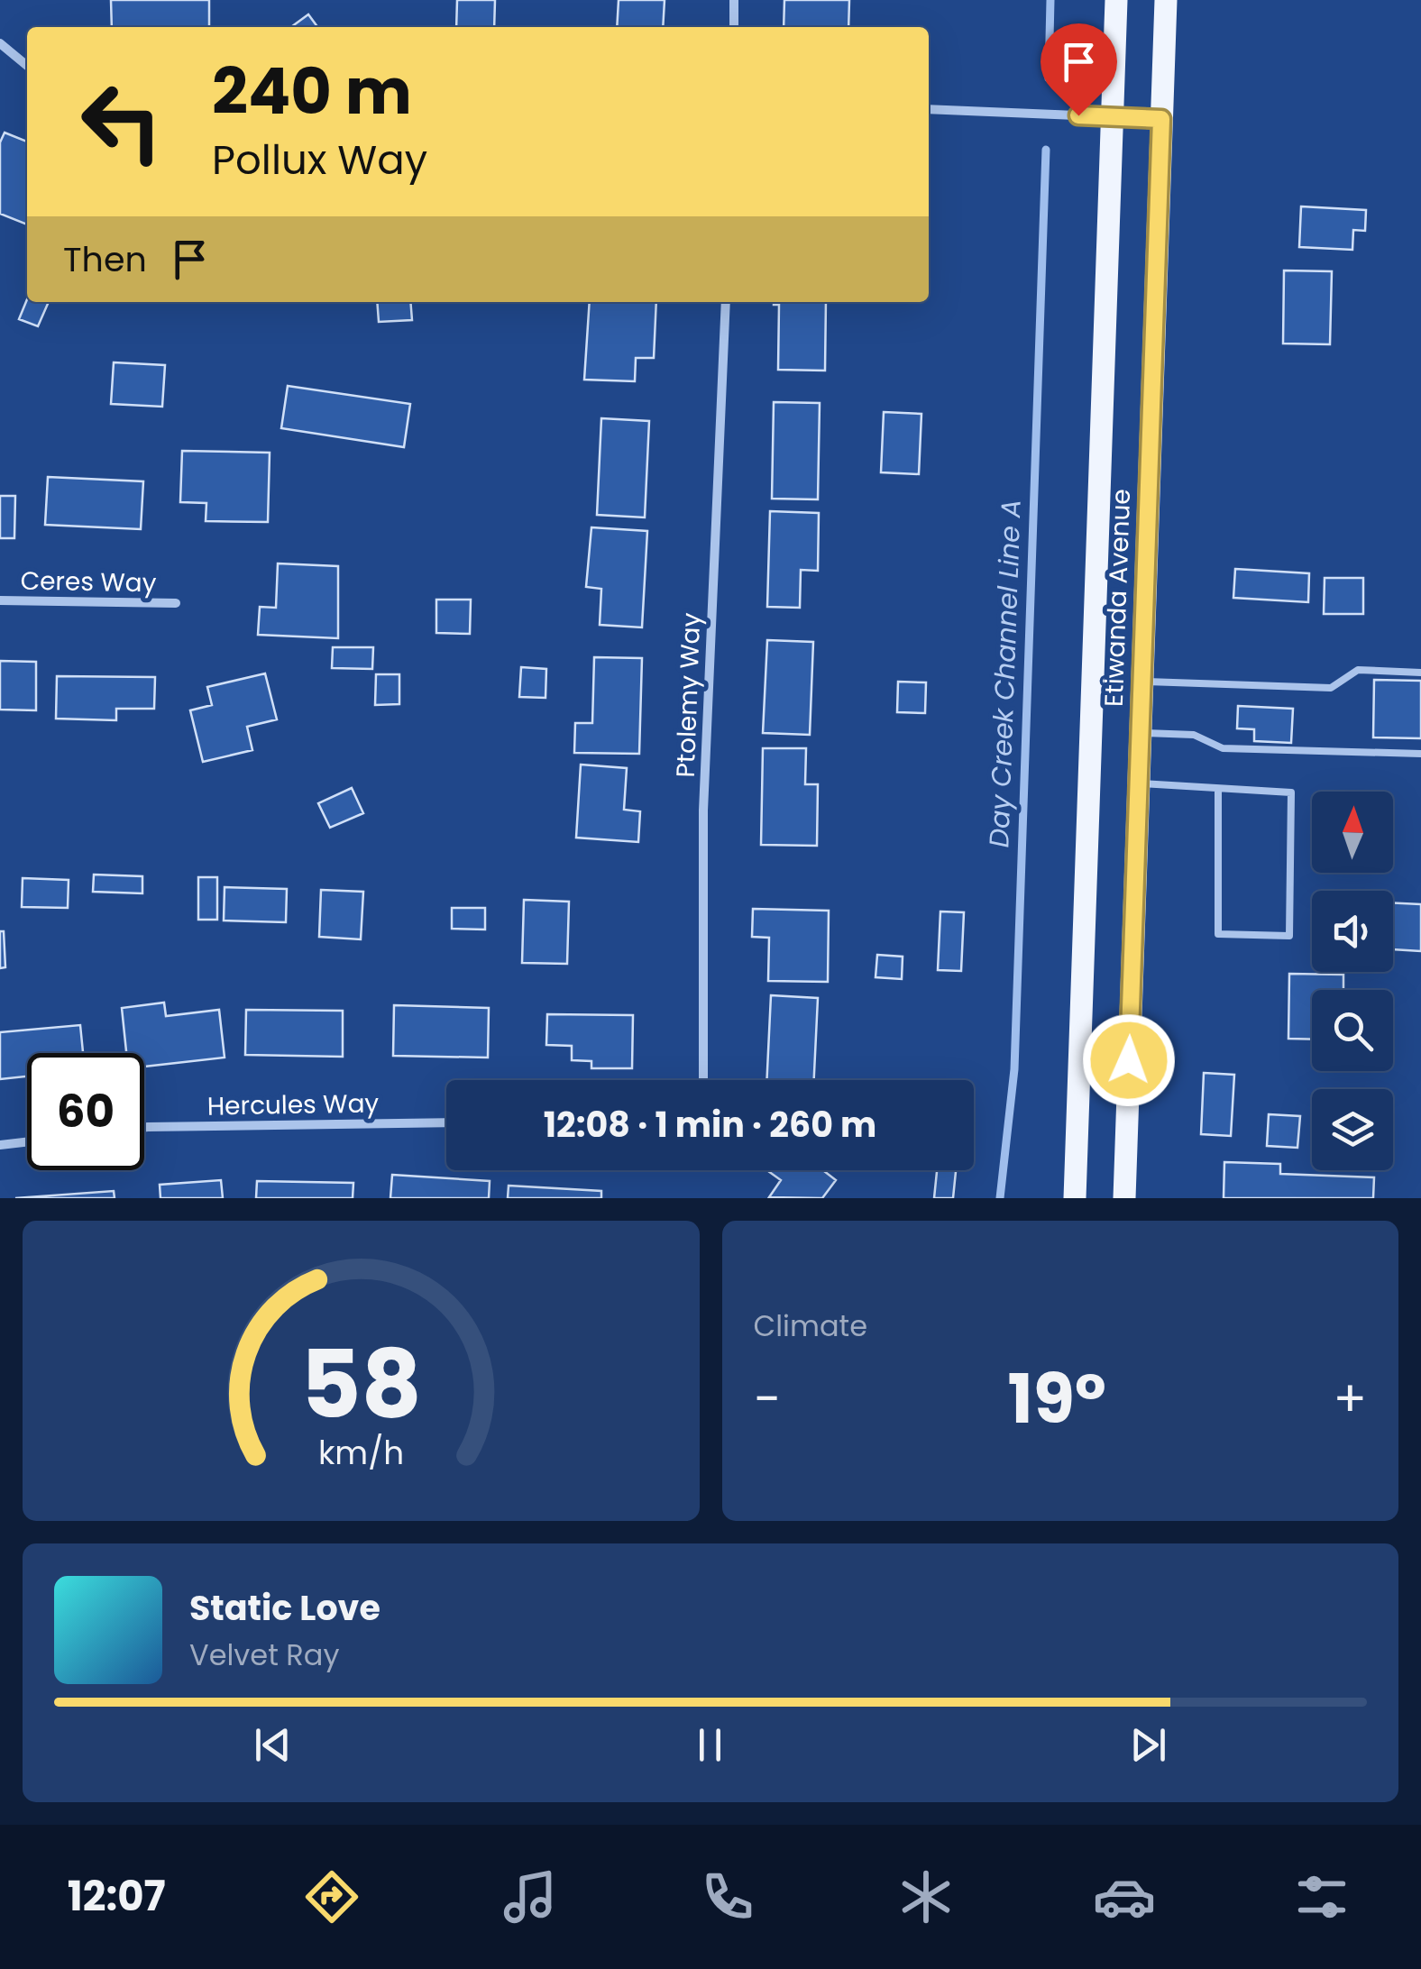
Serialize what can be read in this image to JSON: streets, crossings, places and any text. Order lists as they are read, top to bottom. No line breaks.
{"streets":{"main road":["Etiwanda Avenue"],"street":["Ceres Way","Ptolemy Way","Hercules Way"]},"water":["Day Creek Channel Line A"],"north":"top","page":{"turn":["240 m","Pollux Way"],"then":"Then","limit":"60","trip":"12:08 · 1 min · 260 m","tile":"Climate","heat":["−","19°","+"],"song":["Static Love","Velvet Ray"],"tabs":"12:07","gauge":["58","km/h"]}}
